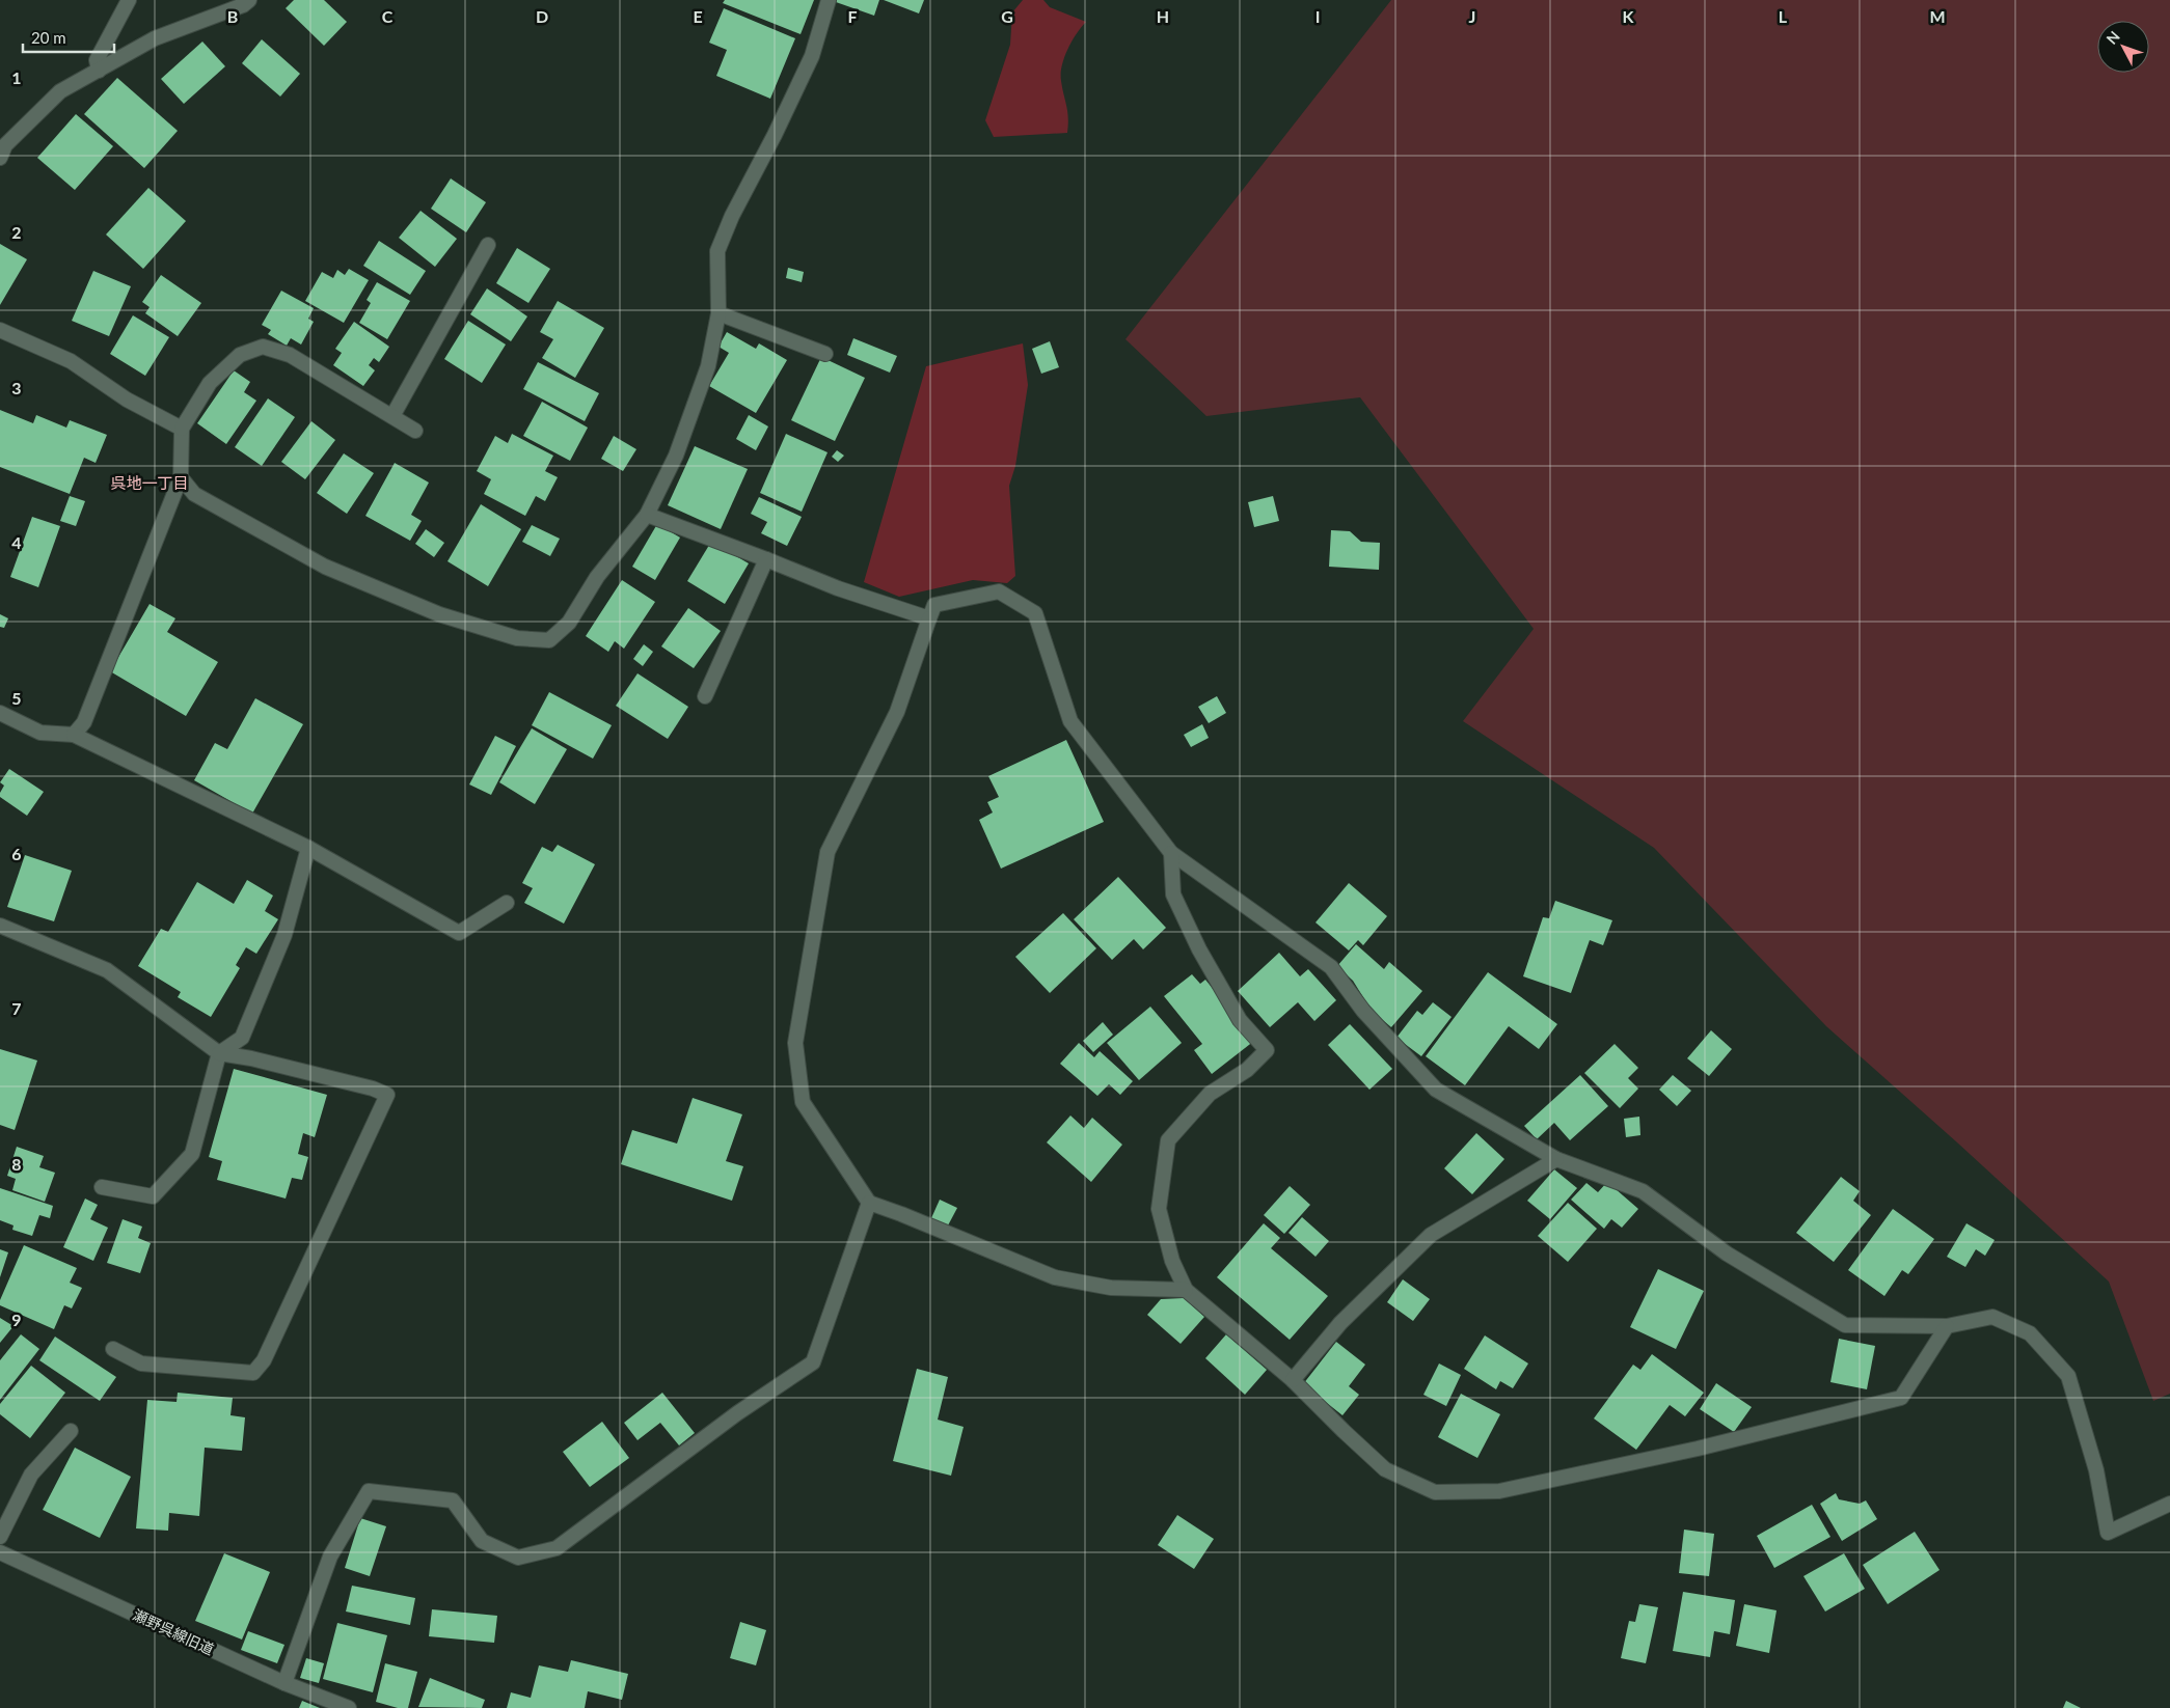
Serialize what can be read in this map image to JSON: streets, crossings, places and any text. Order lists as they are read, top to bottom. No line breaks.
{"streets":{"street":["瀬野呉線旧道"]},"districts":["呉地一丁目"],"scale_bar":"20 m","north":"top left","grid":{"columns":["B","C","D","E","F","G","H","I","J","K","L","M"],"rows":["1","2","3","4","5","6","7","8","9"]}}
